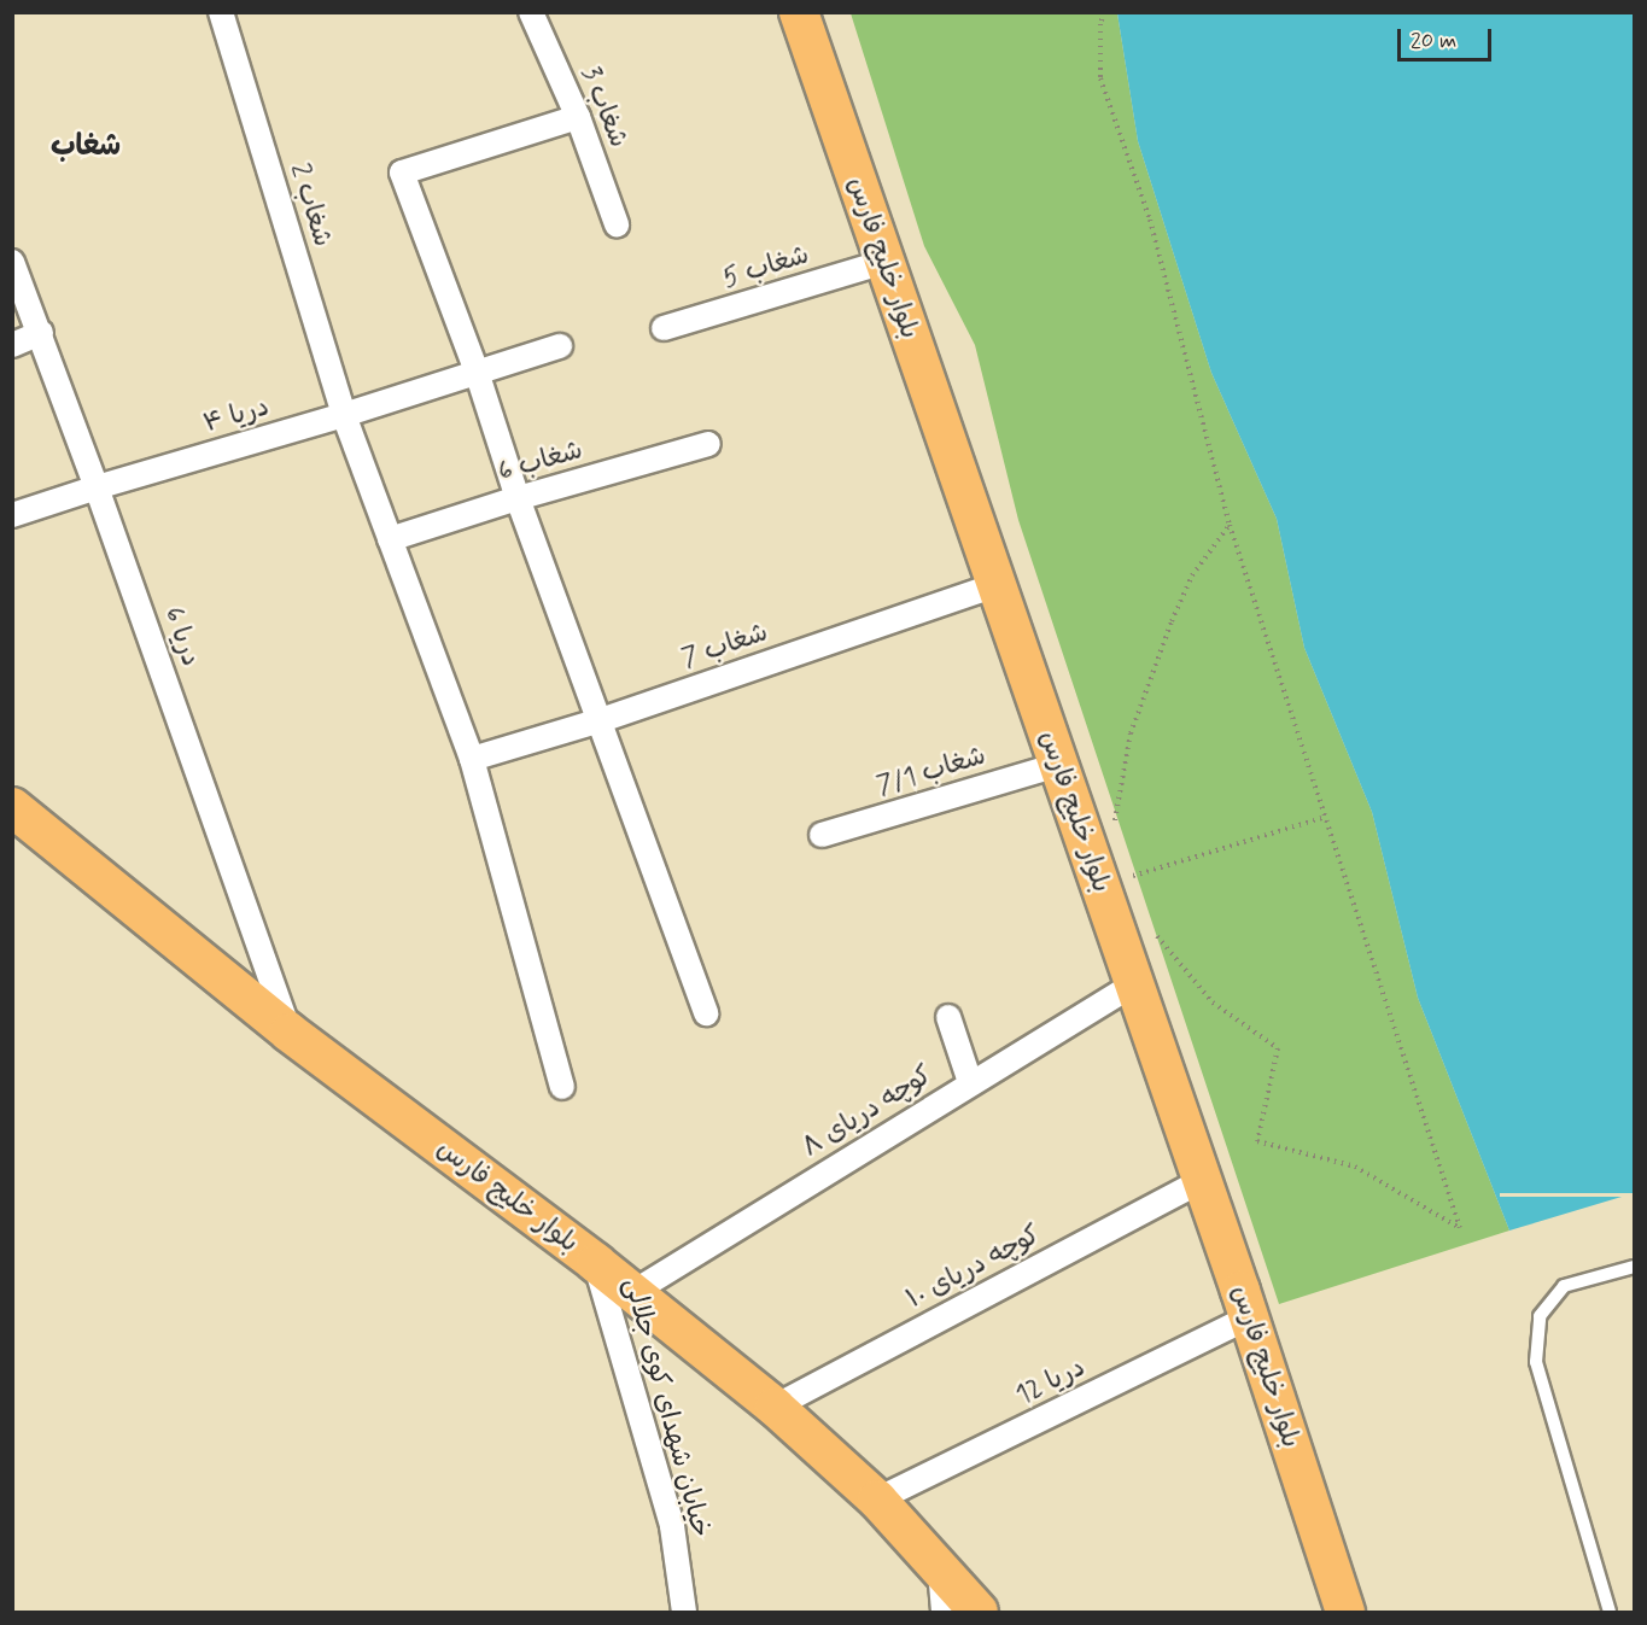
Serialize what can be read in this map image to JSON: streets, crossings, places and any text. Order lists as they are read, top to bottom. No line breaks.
{"streets":{"main road":["بلوار خلیج ‌فارس","بلوار خلیج‌ فارس"],"street":["شغاب 3","شغاب 2","شغاب 5","دریا ۴","شغاب 6","دریا 6","شغاب 7","شغاب 7/1","کوچه دریای ۸","کوچه دریای ۱۰","دریا 12","خیابان شهدای کوی جلالی"]},"crossings":[["شغاب 2","دریا ۴"],["شغاب 2","شغاب 6"],["شغاب 2","شغاب 7"],["بلوار خلیج ‌فارس","شغاب 5"],["بلوار خلیج ‌فارس","شغاب 7"],["بلوار خلیج ‌فارس","شغاب 7/1"],["بلوار خلیج ‌فارس","کوچه دریای ۸"],["بلوار خلیج ‌فارس","کوچه دریای ۱۰"],["بلوار خلیج ‌فارس","دریا 12"],["دریا ۴","دریا 6"],["دریا 6","بلوار خلیج‌ فارس"],["کوچه دریای ۸","بلوار خلیج‌ فارس"],["بلوار خلیج‌ فارس","کوچه دریای ۱۰"],["بلوار خلیج‌ فارس","دریا 12"],["بلوار خلیج‌ فارس","خیابان شهدای کوی جلالی"]],"districts":["شغاب"],"scale_bar":"20 m"}
